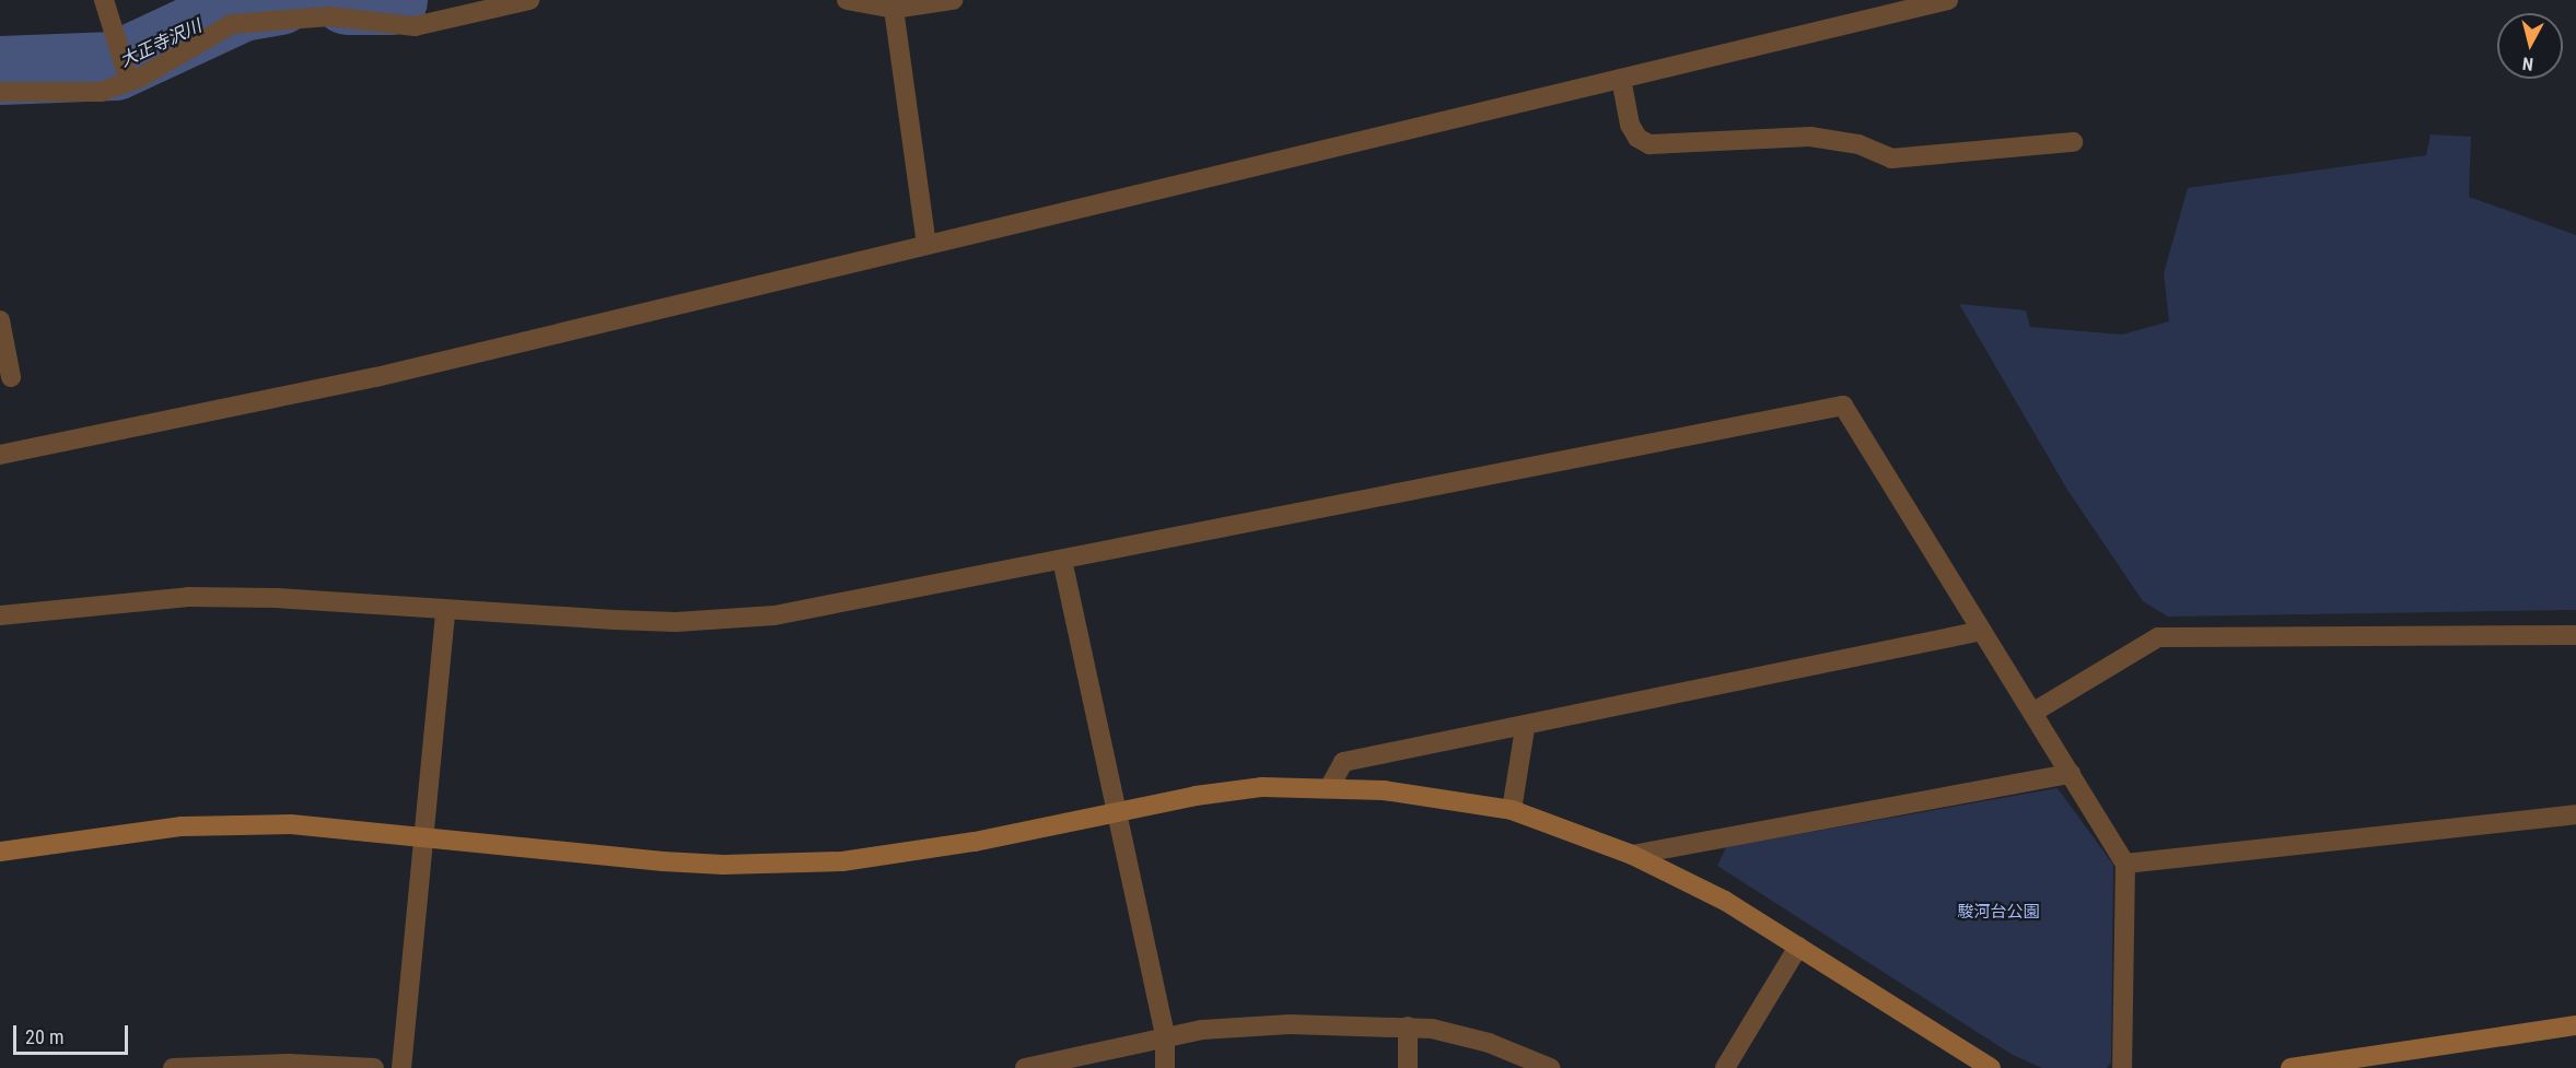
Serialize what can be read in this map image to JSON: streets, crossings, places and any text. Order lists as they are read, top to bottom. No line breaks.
{"water":["大正寺沢川"],"parks":["駿河台公園"],"scale_bar":"20 m","north":"bottom"}
